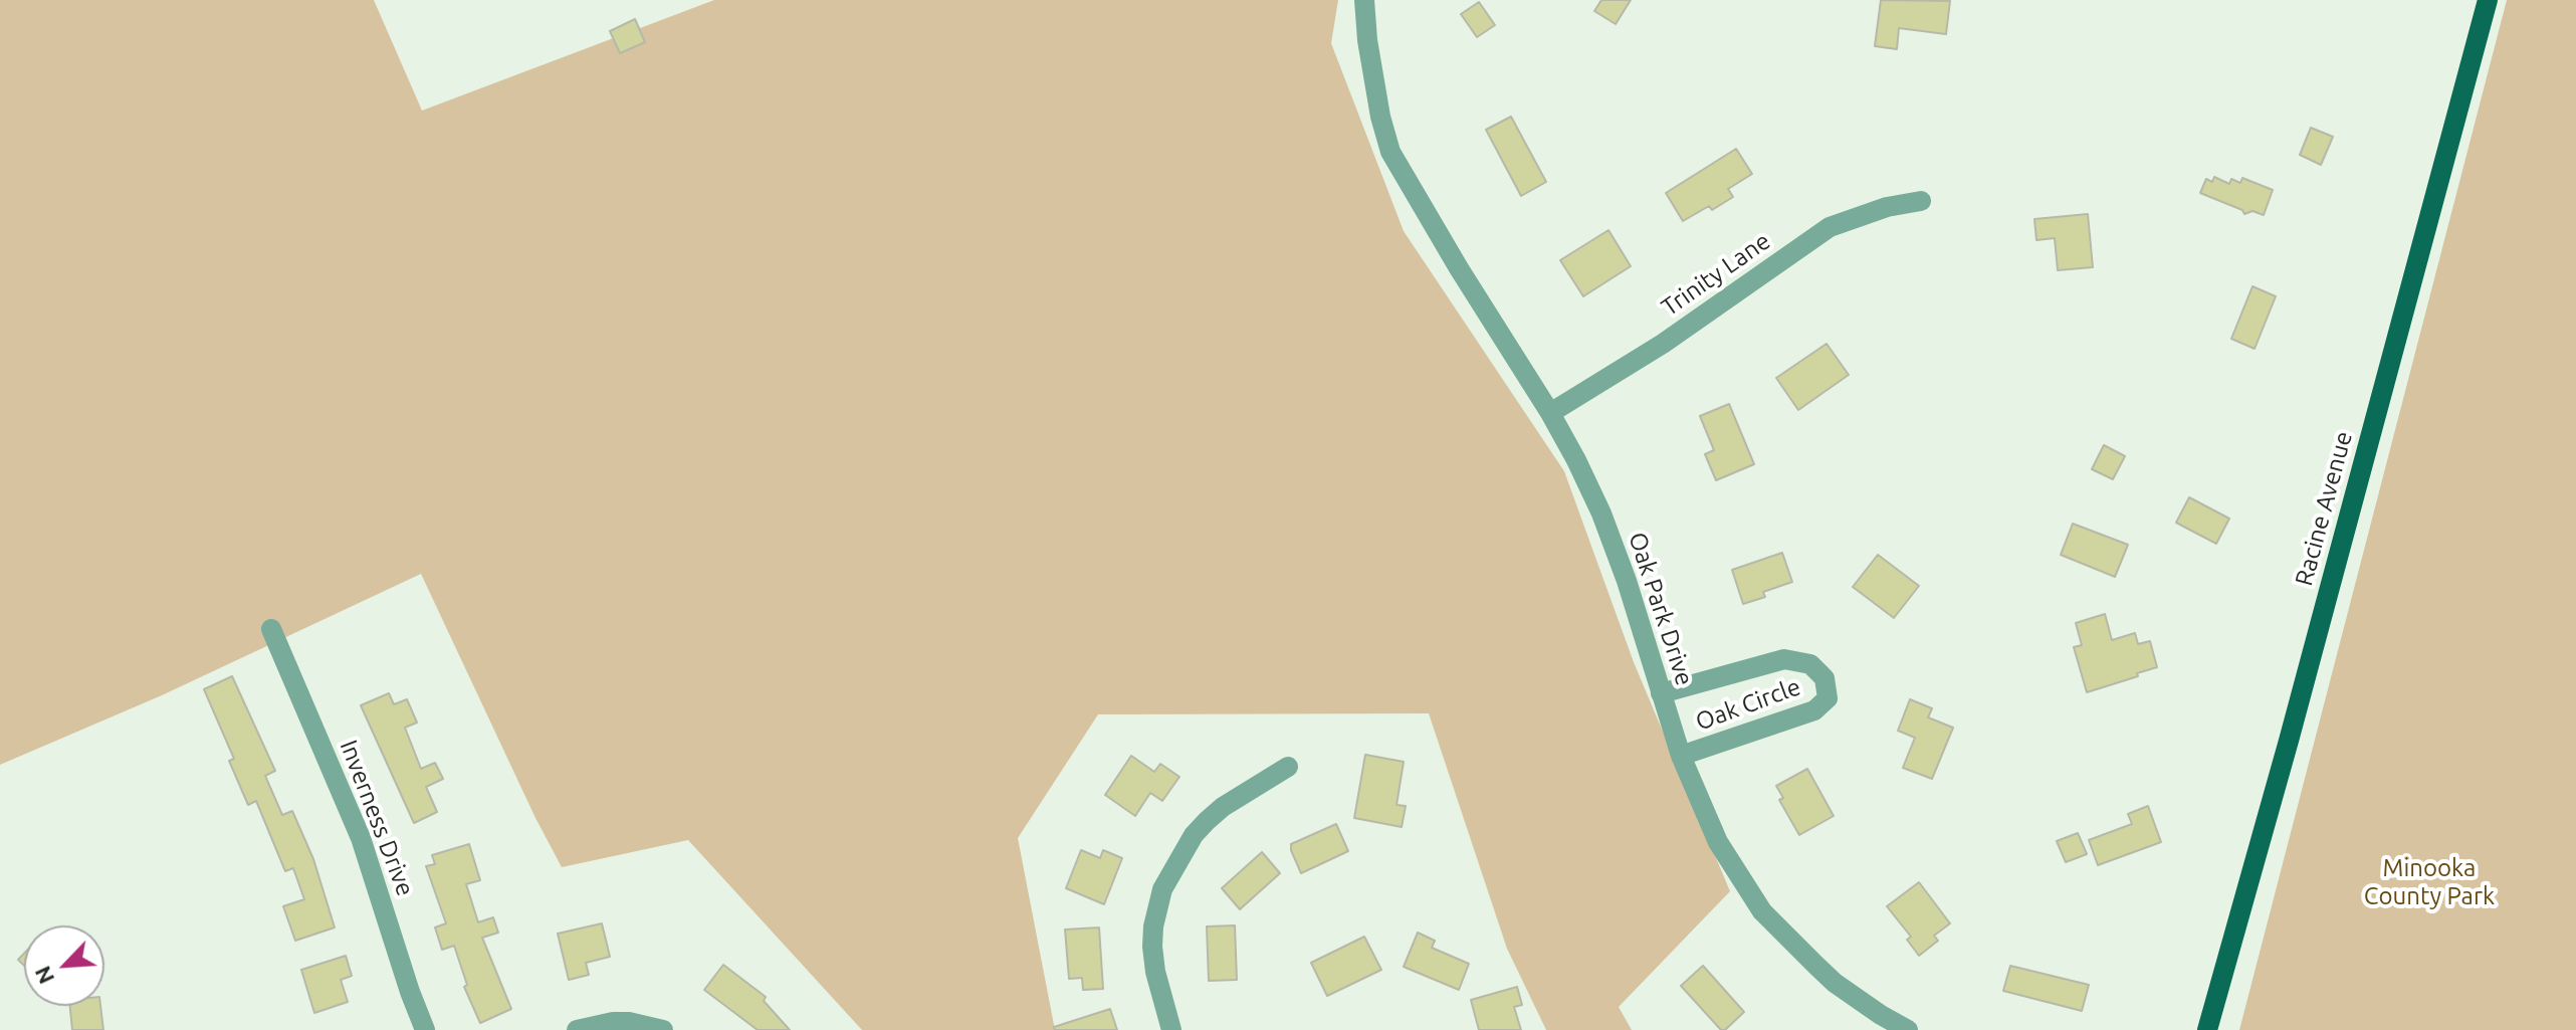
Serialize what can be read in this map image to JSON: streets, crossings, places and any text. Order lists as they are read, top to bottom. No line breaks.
{"streets":{"main road":["Racine Avenue"],"street":["Trinity Lane","Oak Park Drive","Oak Circle","Inverness Drive"]},"crossings":[["Trinity Lane","Oak Park Drive"],["Oak Park Drive","Oak Circle"]],"parks":["Minooka County Park"],"north":"bottom left"}
